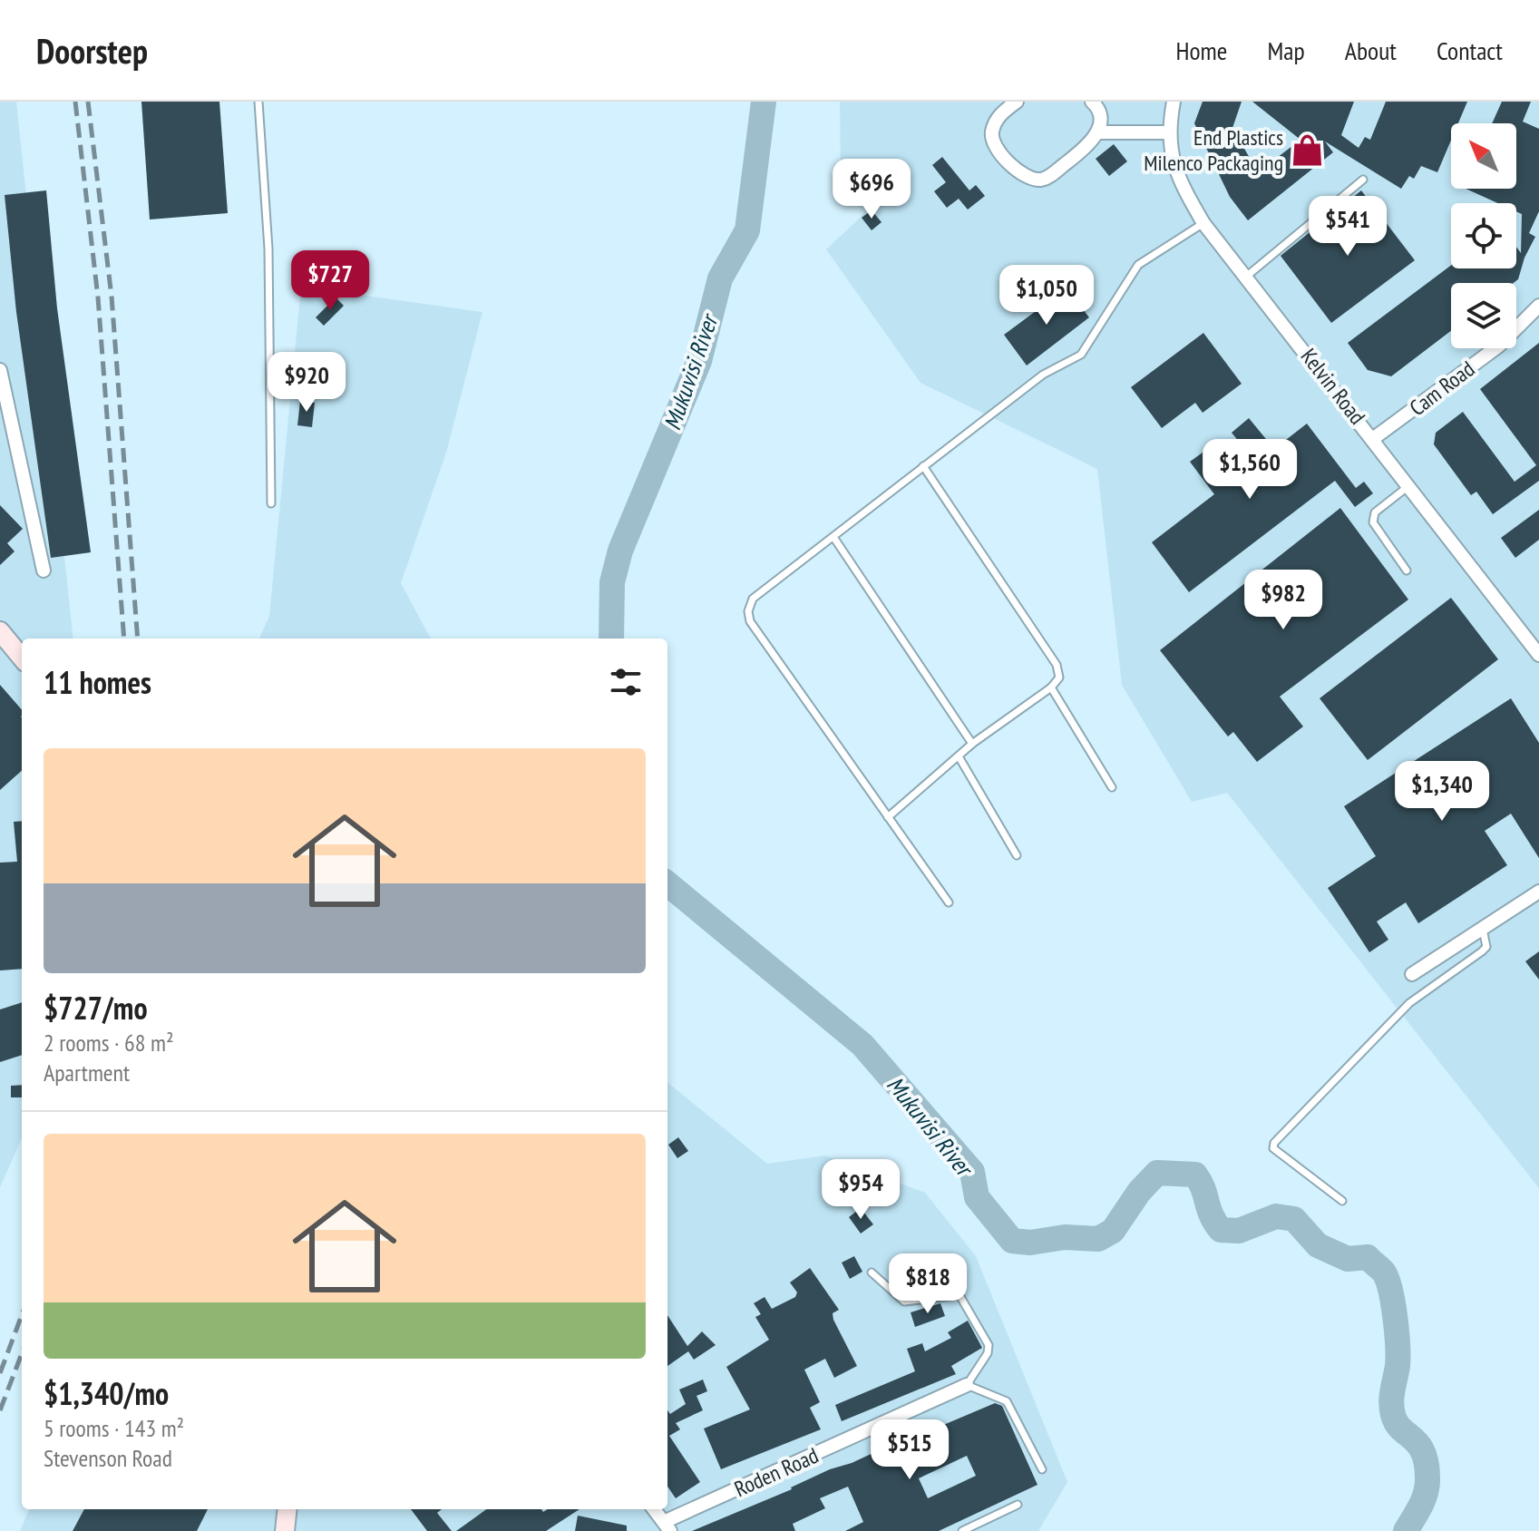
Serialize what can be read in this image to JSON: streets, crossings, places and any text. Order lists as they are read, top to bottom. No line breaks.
{"streets":{"street":["Kelvin Road","Cam Road","Roden Road"]},"crossings":[["Kelvin Road","Cam Road"]],"water":["Mukuvisi River"],"places":{"shop":["End Plastics Milenco Packaging"]},"north":"top left","page":{"header":"Doorstep","nav":["Home","Map","About","Contact"],"price":["$696","$541","$727","$1,050","$920","$1,560","$982","$1,340","$954","$818","$515"],"heading":"11 homes","list":[{"name":"$727/mo","note":"2 rooms · 68 m² · Apartment"},{"name":"$1,340/mo","note":"5 rooms · 143 m² · Stevenson Road"}]}}
